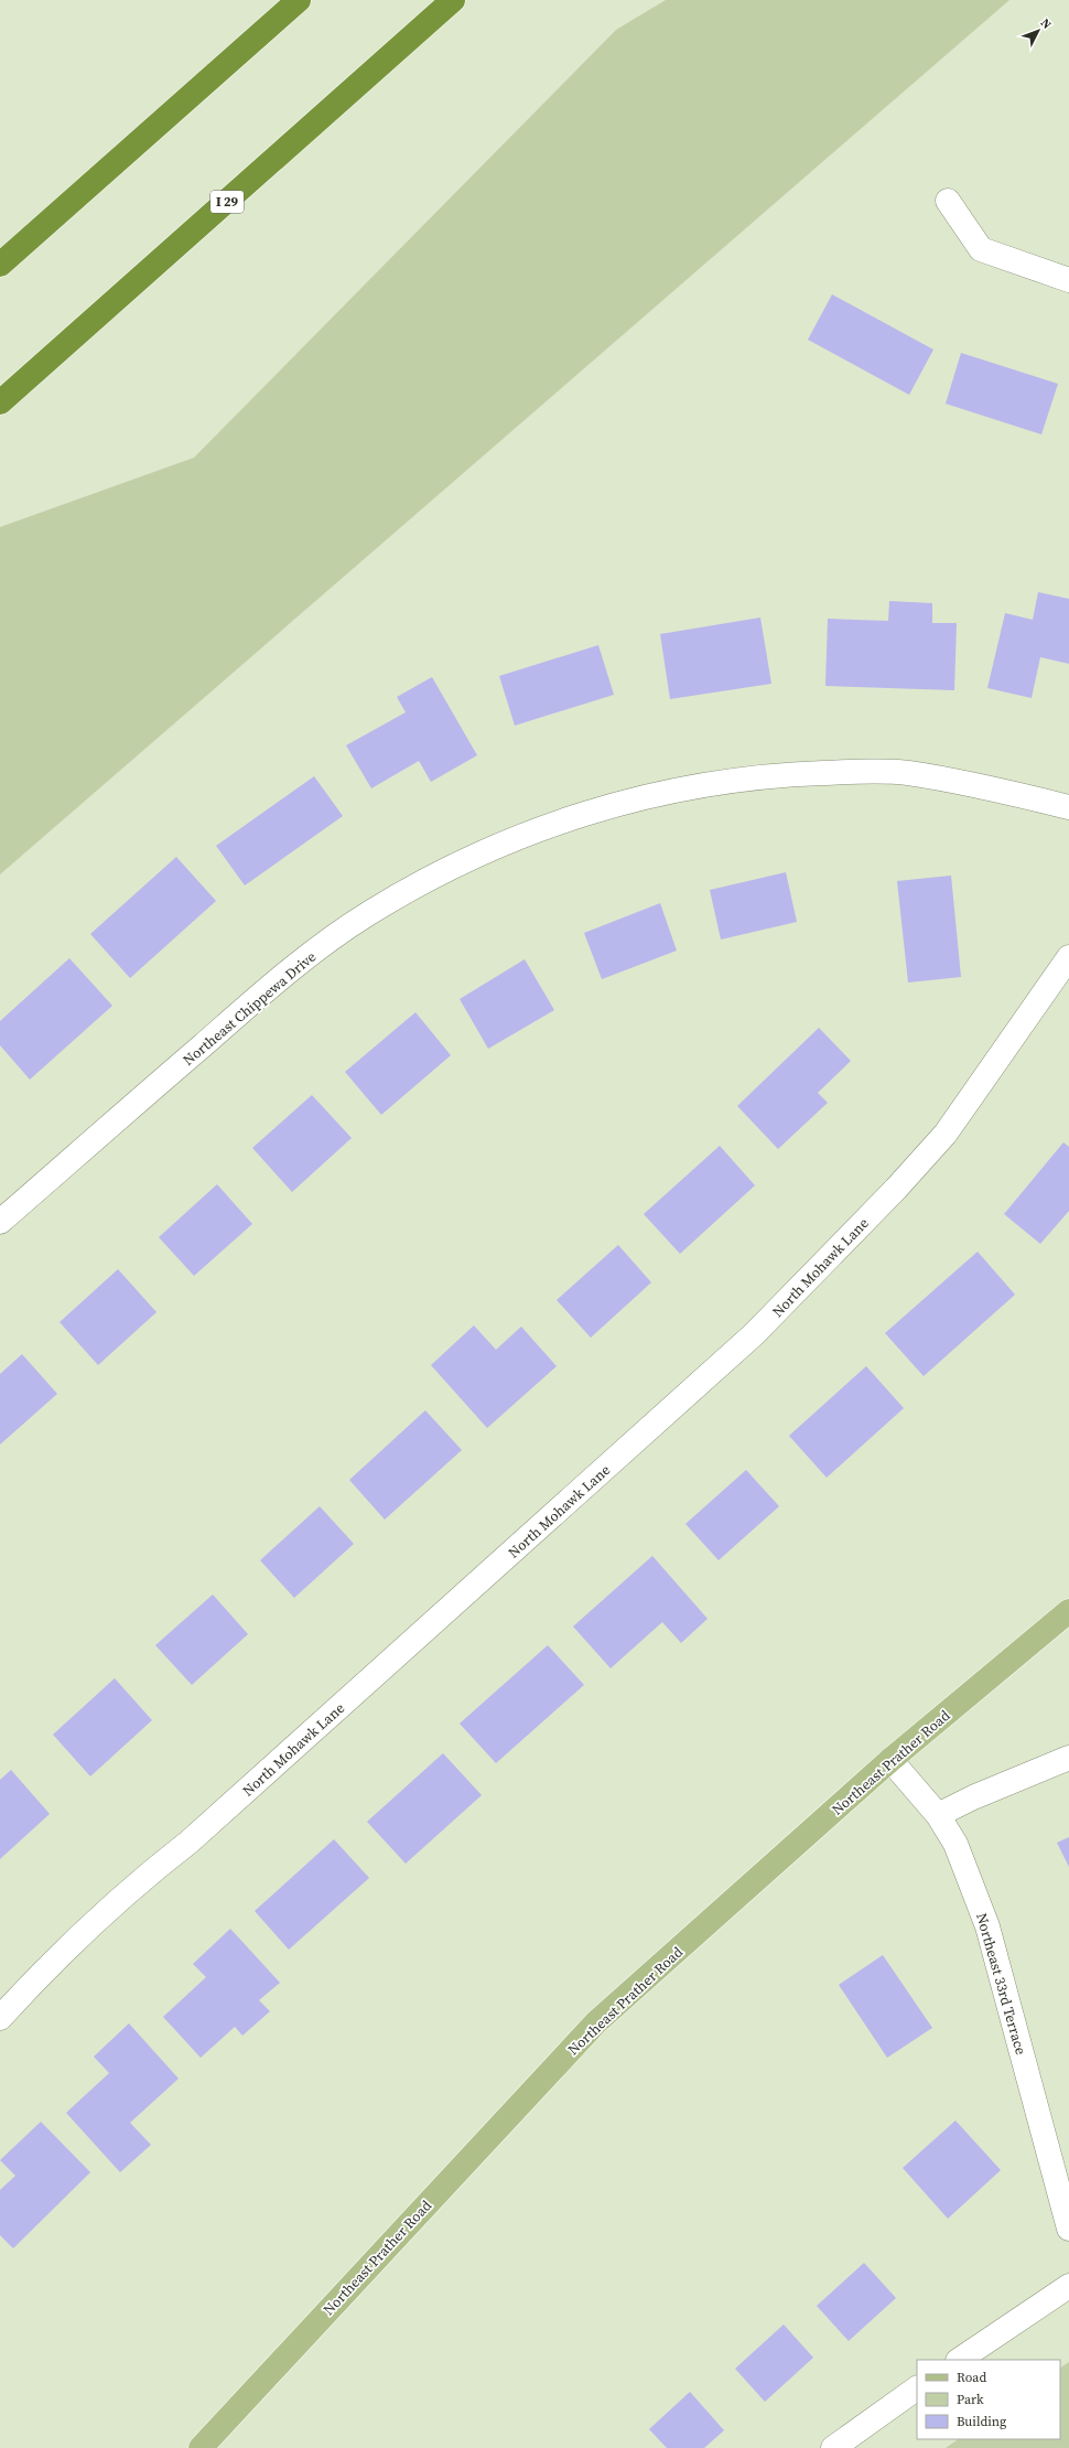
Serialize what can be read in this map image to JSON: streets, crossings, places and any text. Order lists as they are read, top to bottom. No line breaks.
{"streets":{"highway":["I 29"],"main road":["Northeast Prather Road"],"street":["Northeast Chippewa Drive","North Mohawk Lane","Northeast 33rd Terrace"]},"crossings":[["Northeast Prather Road","Northeast 33rd Terrace"]],"legend":["Road","Park","Building"],"north":"top right"}
